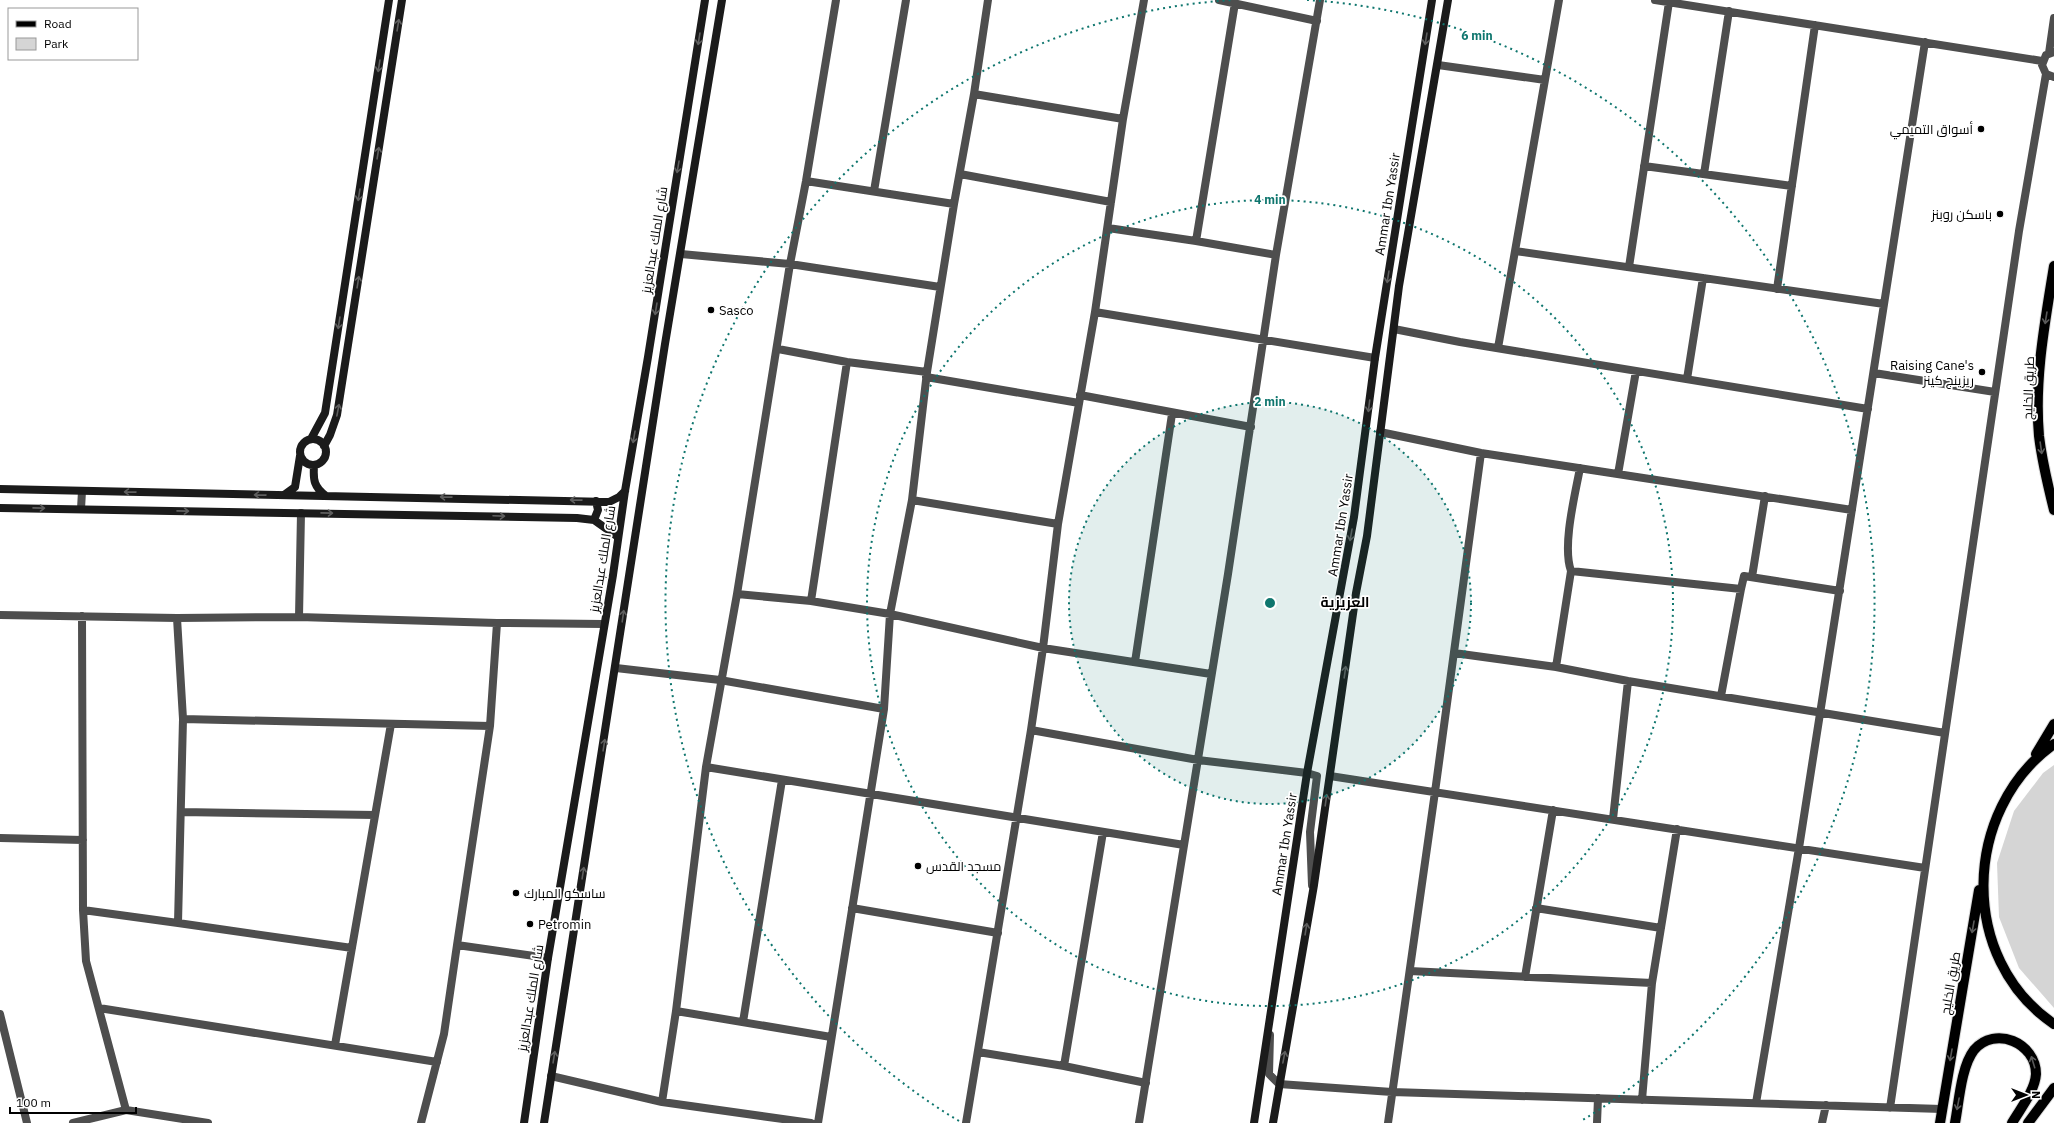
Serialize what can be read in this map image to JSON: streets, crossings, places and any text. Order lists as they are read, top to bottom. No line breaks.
{"streets":{"main road":["طريق الخليج"],"street":["Ammar Ibn Yassir","شارع الملك عبدالعزيز"]},"one_way":["طريق الخليج"],"districts":["العزيزية"],"places":["أسواق التميمي","باسكن روبنز","Sasco","Raising Cane's ريزينج كينز","مسجد القدس","ساسكو المبارك","Petromin"],"legend":["Road","Park"],"scale_bar":"100 m","north":"right","rings":["6 min","4 min","2 min"]}
